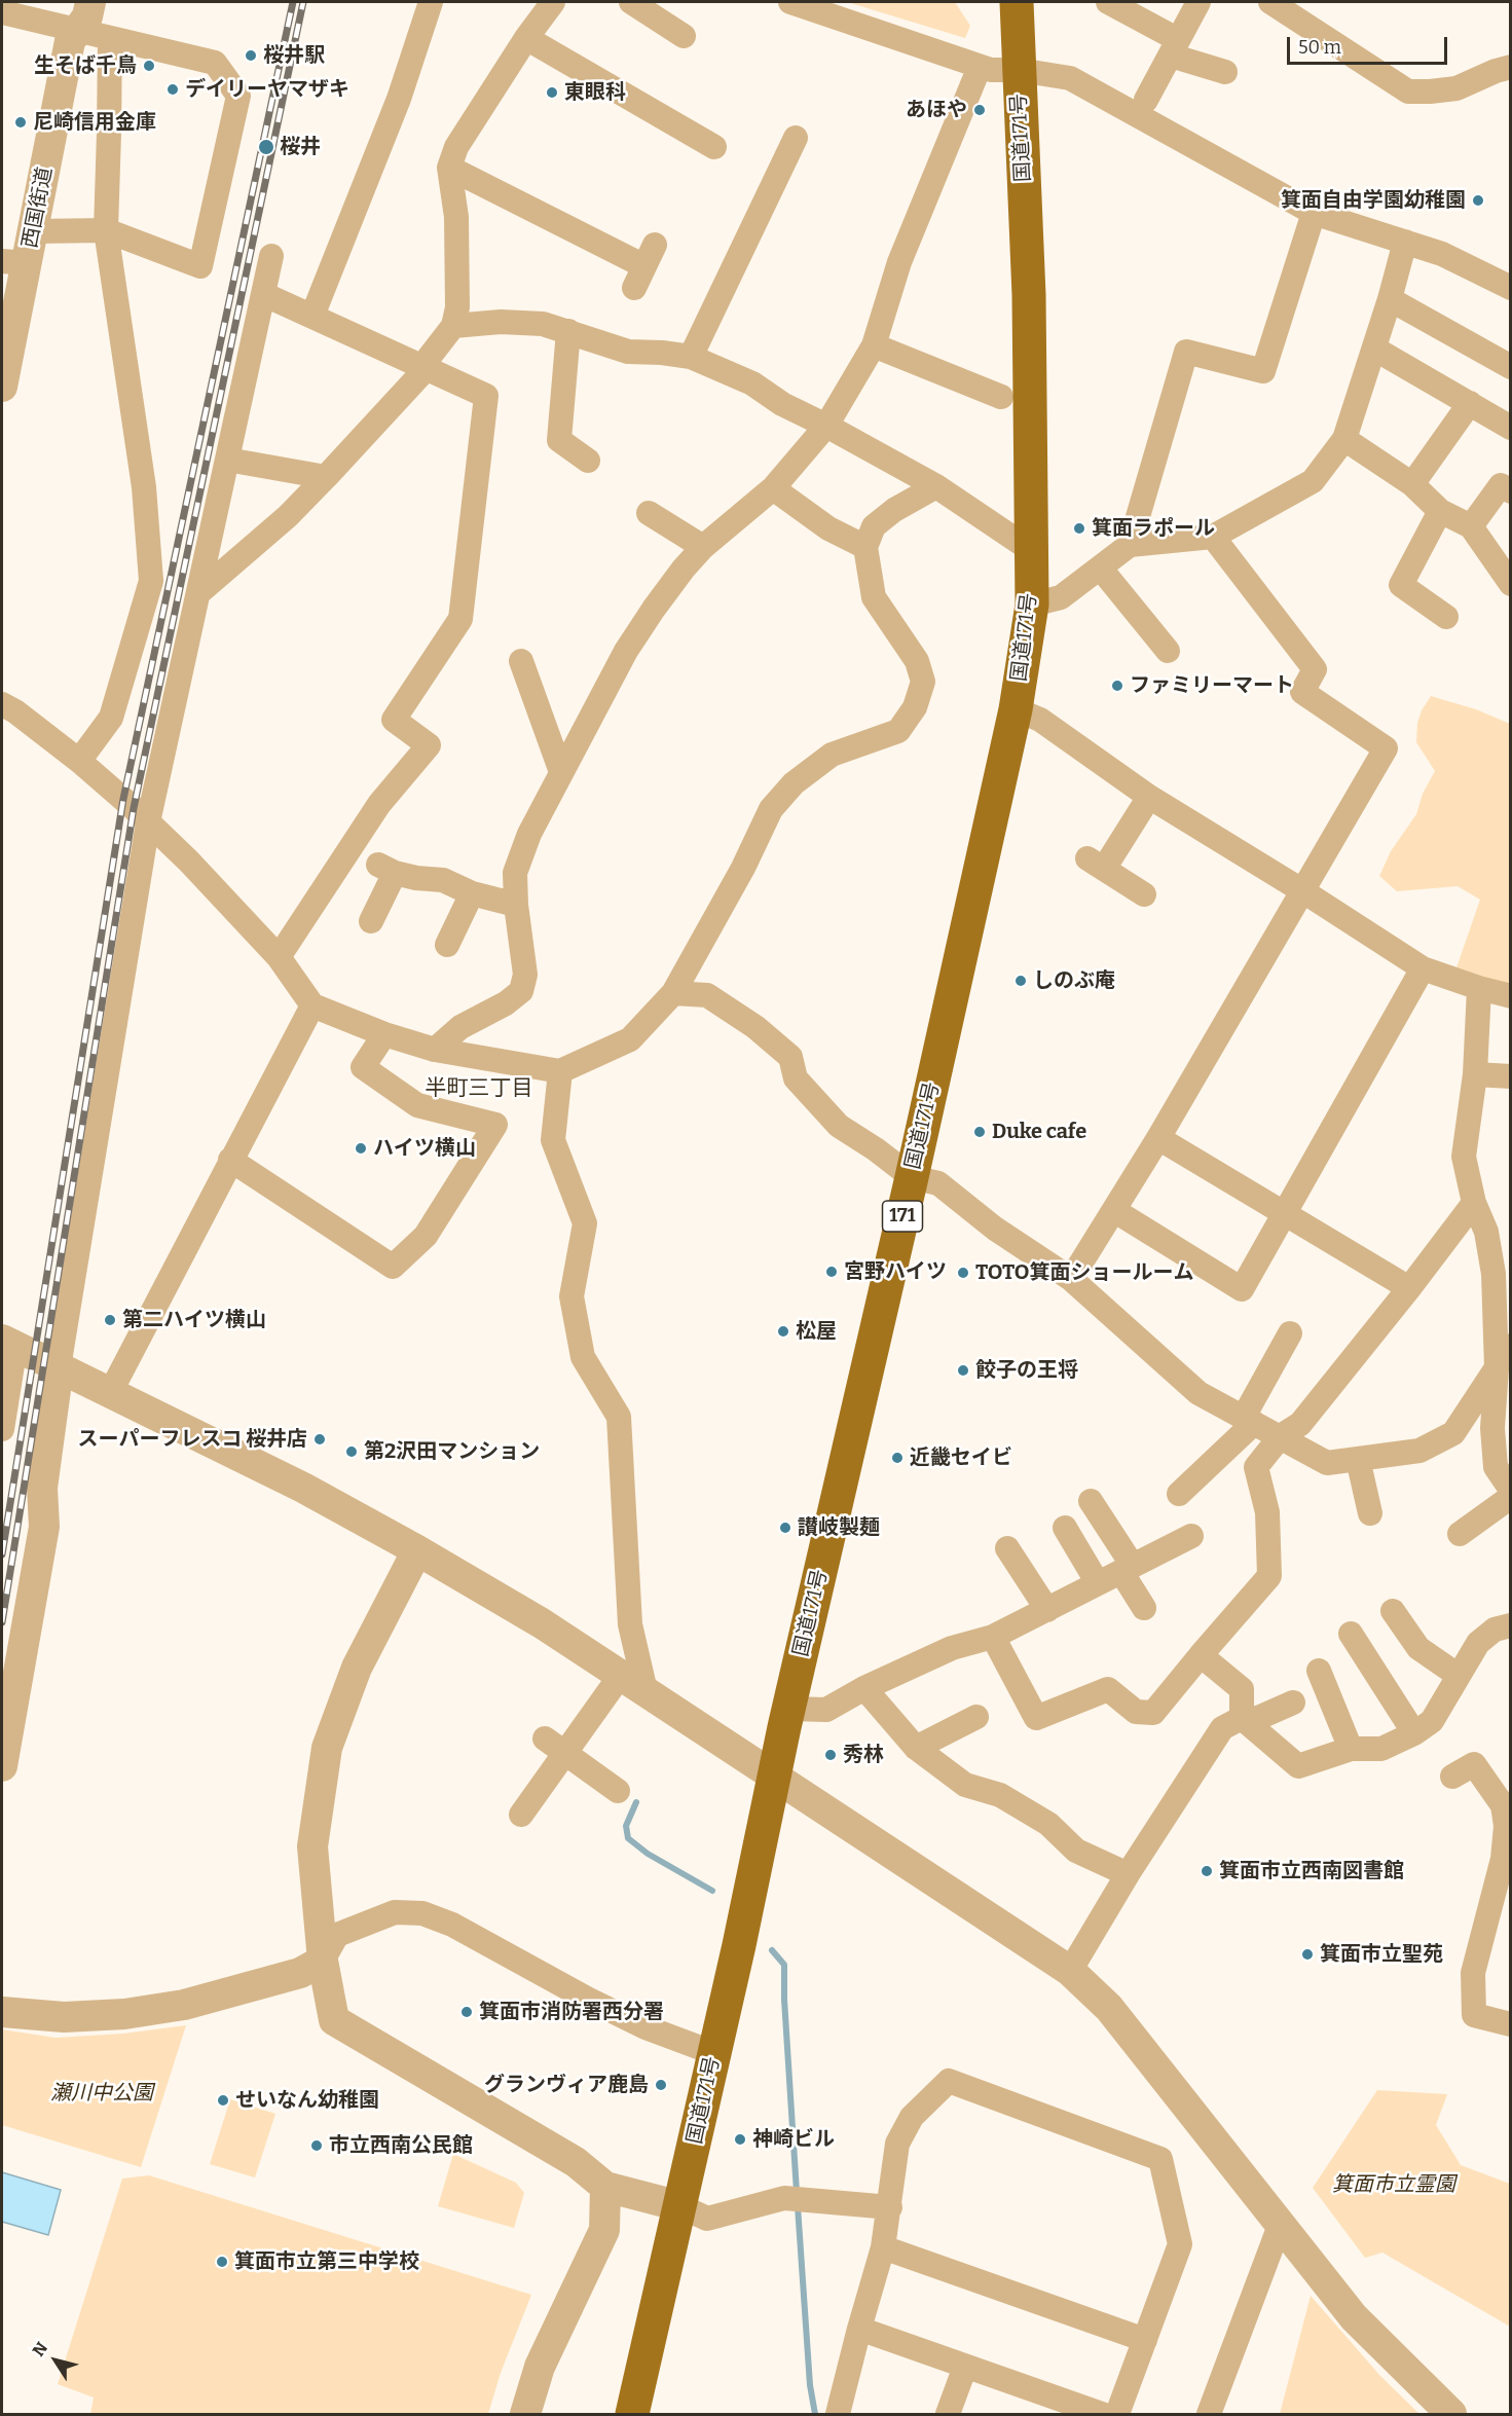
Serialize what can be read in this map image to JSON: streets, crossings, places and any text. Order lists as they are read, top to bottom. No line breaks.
{"streets":{"highway":["国道171号","171"],"street":["西国街道"]},"districts":["半町三丁目"],"parks":["瀬川中公園","箕面市立霊園"],"places":["桜井駅","生そば千鳥","デイリーヤマザキ","東眼科","あほや","尼崎信用金庫","桜井","箕面自由学園幼稚園","箕面ラポール","ファミリーマート","しのぶ庵","Duke cafe","ハイツ横山","宮野ハイツ","TOTO箕面ショールーム","第二ハイツ横山","松屋","餃子の王将","スーパーフレスコ 桜井店","第2沢田マンション","近畿セイビ","讃岐製麺","秀林","箕面市立西南図書館","箕面市立聖苑","箕面市消防署西分署","グランヴィア鹿島","せいなん幼稚園","神崎ビル","市立西南公民館","箕面市立第三中学校"],"scale_bar":"50 m","north":"top left"}
